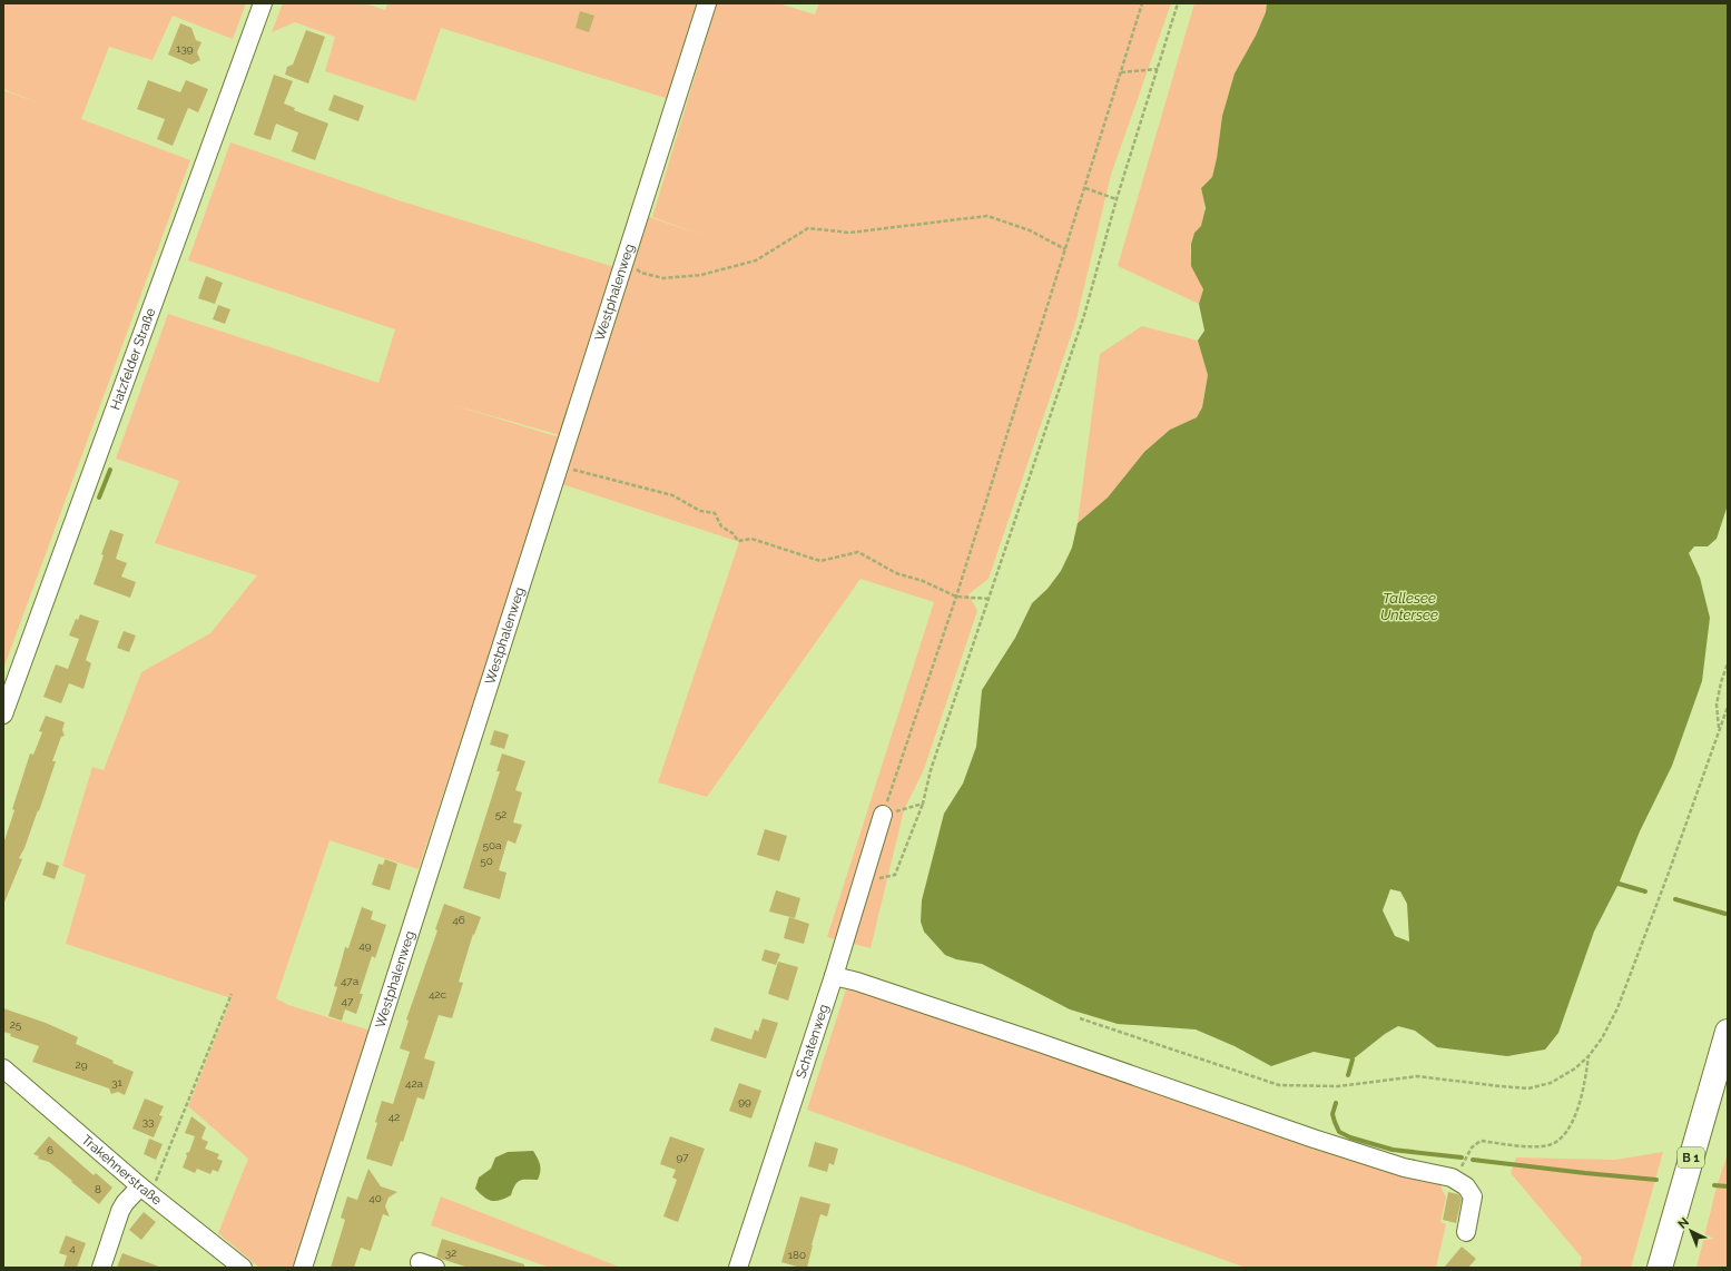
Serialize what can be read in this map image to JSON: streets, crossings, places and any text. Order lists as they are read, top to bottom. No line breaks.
{"streets":{"highway":["B 1"],"street":["Westphalenweg","Hatzfelder Straße","Schatenweg","Trakehnerstraße"]},"water":["Tallesee Untersee"],"house_numbers":["139","52","50a","50","46","49","47a","42c","47","25","29","31","42a","99","42","33","6","97","8","40","4","32","180"],"north":"top left"}
